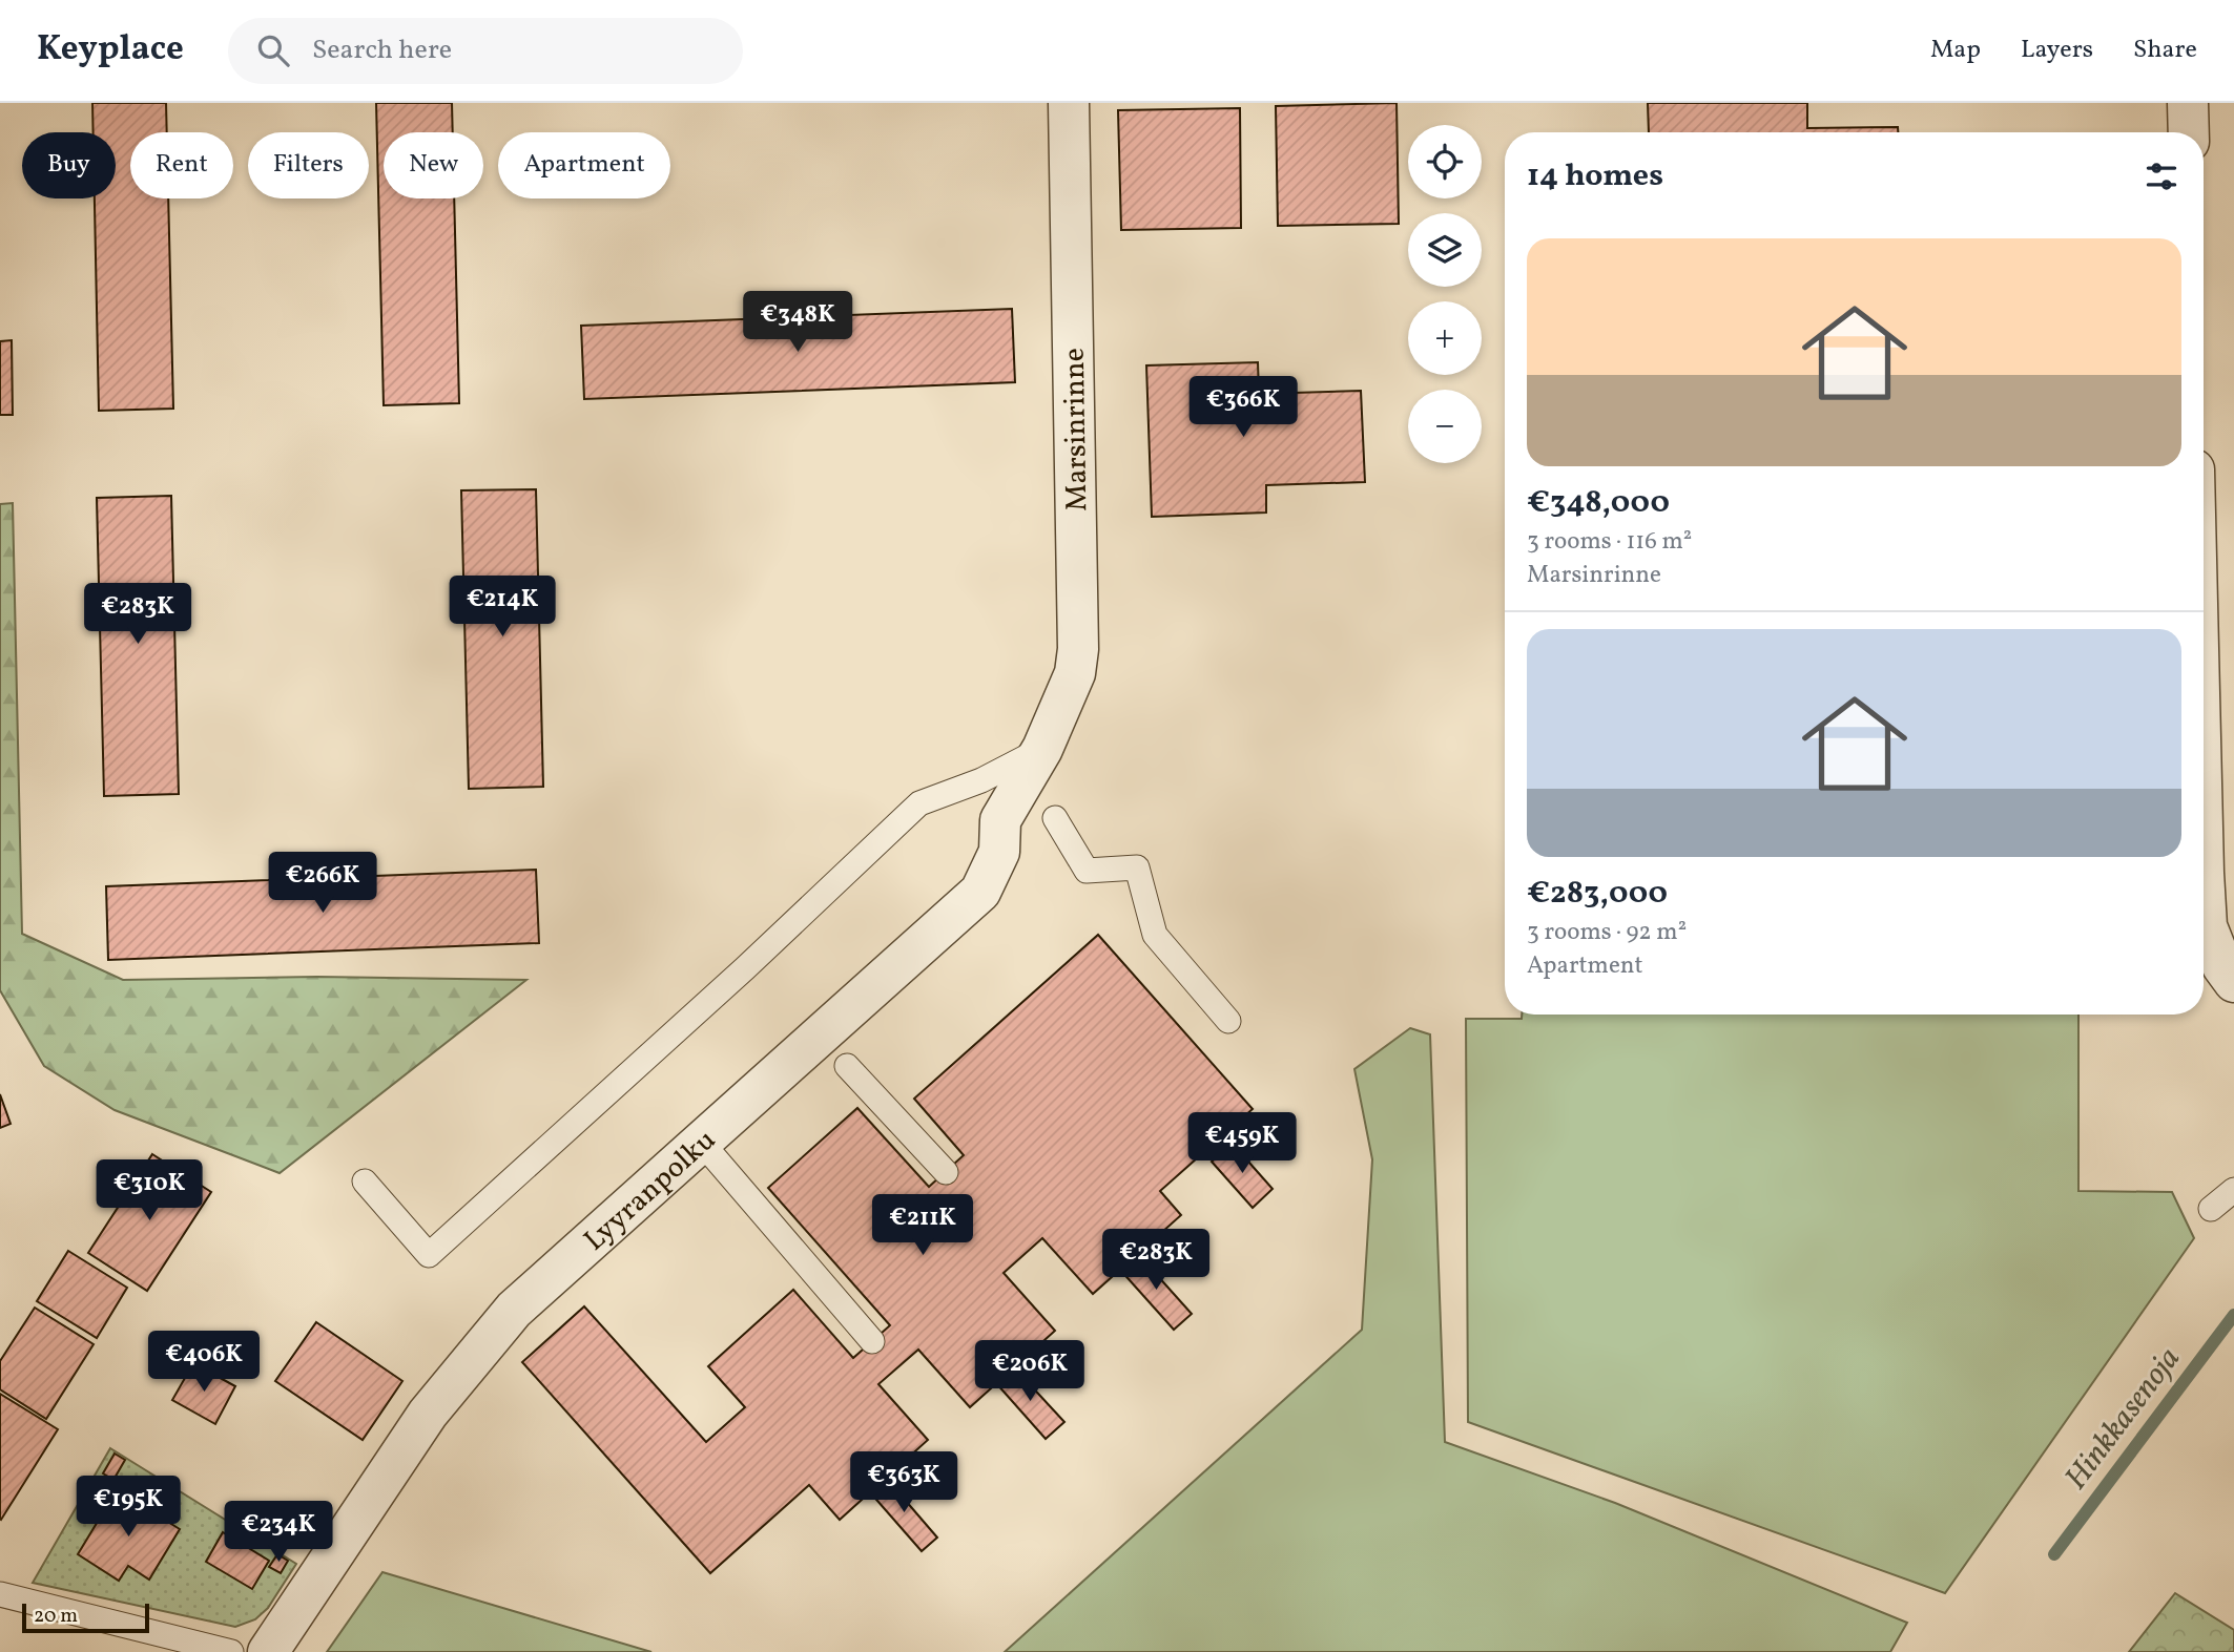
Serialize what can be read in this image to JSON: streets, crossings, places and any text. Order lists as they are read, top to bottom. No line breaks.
{"streets":{"street":["Marsinrinne","Lyyranpolku"]},"crossings":[["Marsinrinne","Lyyranpolku"]],"water":["Hinkkasenoja"],"scale_bar":"20 m","page":{"header":"Keyplace","search":"Search here","nav":["Map","Layers","Share"],"map_buttons":["+","−"],"chip":["Buy","Rent","Filters","New","Apartment"],"heading":"14 homes","list":[{"name":"€348,000","note":"3 rooms · 116 m² · Marsinrinne"},{"name":"€283,000","note":"3 rooms · 92 m² · Apartment"}],"price":["€348K","€366K","€214K","€283K","€266K","€459K","€310K","€211K","€283K","€406K","€206K","€363K","€195K","€234K"],"scale":"20 m"}}
